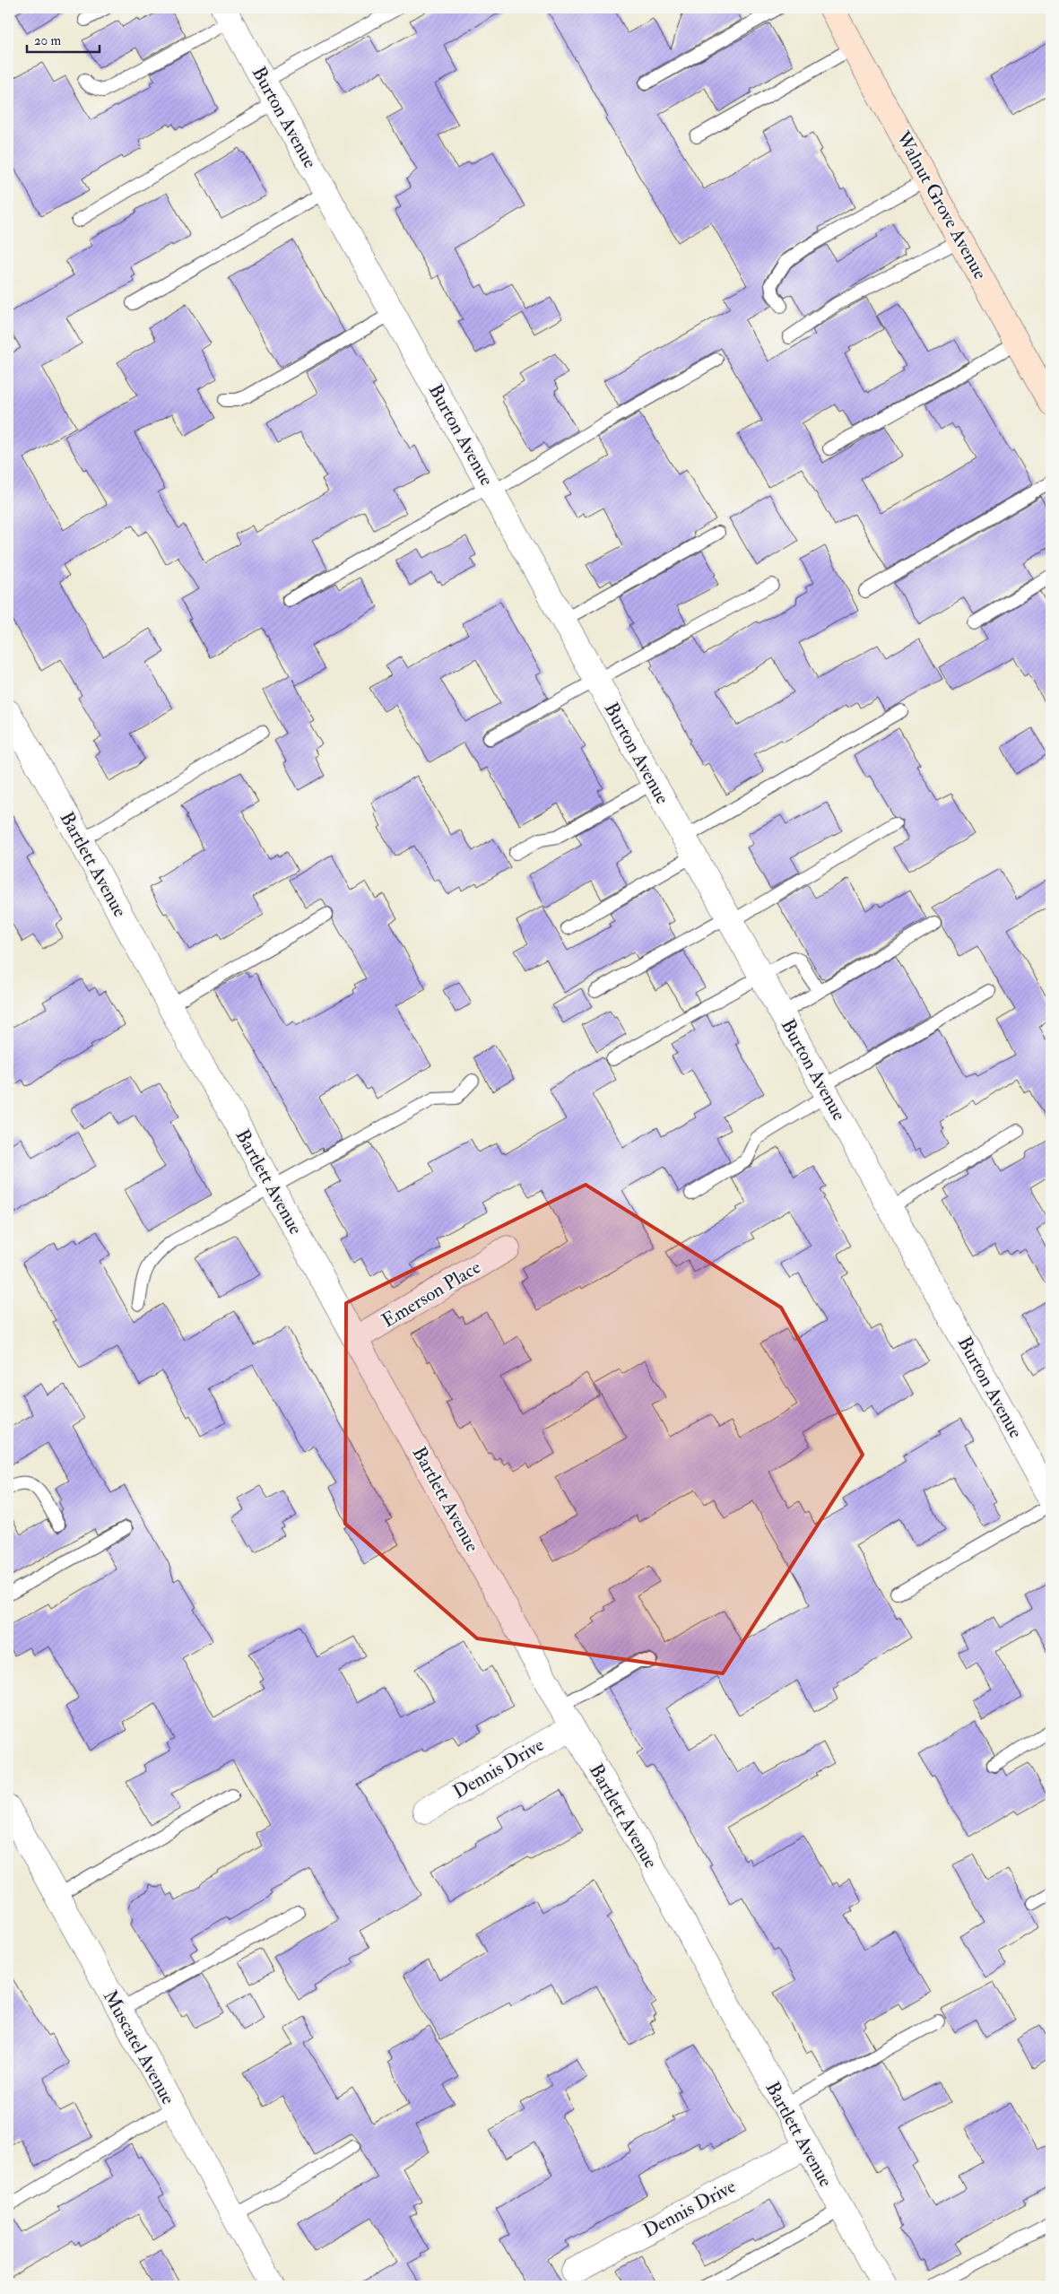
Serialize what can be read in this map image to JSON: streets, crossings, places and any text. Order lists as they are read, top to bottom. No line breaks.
{"streets":{"main road":["Walnut Grove Avenue"],"street":["Burton Avenue","Bartlett Avenue","Emerson Place","Dennis Drive","Muscatel Avenue"]},"crossings":[["Bartlett Avenue","Emerson Place"],["Bartlett Avenue","Dennis Drive"]],"scale_bar":"20 m"}
